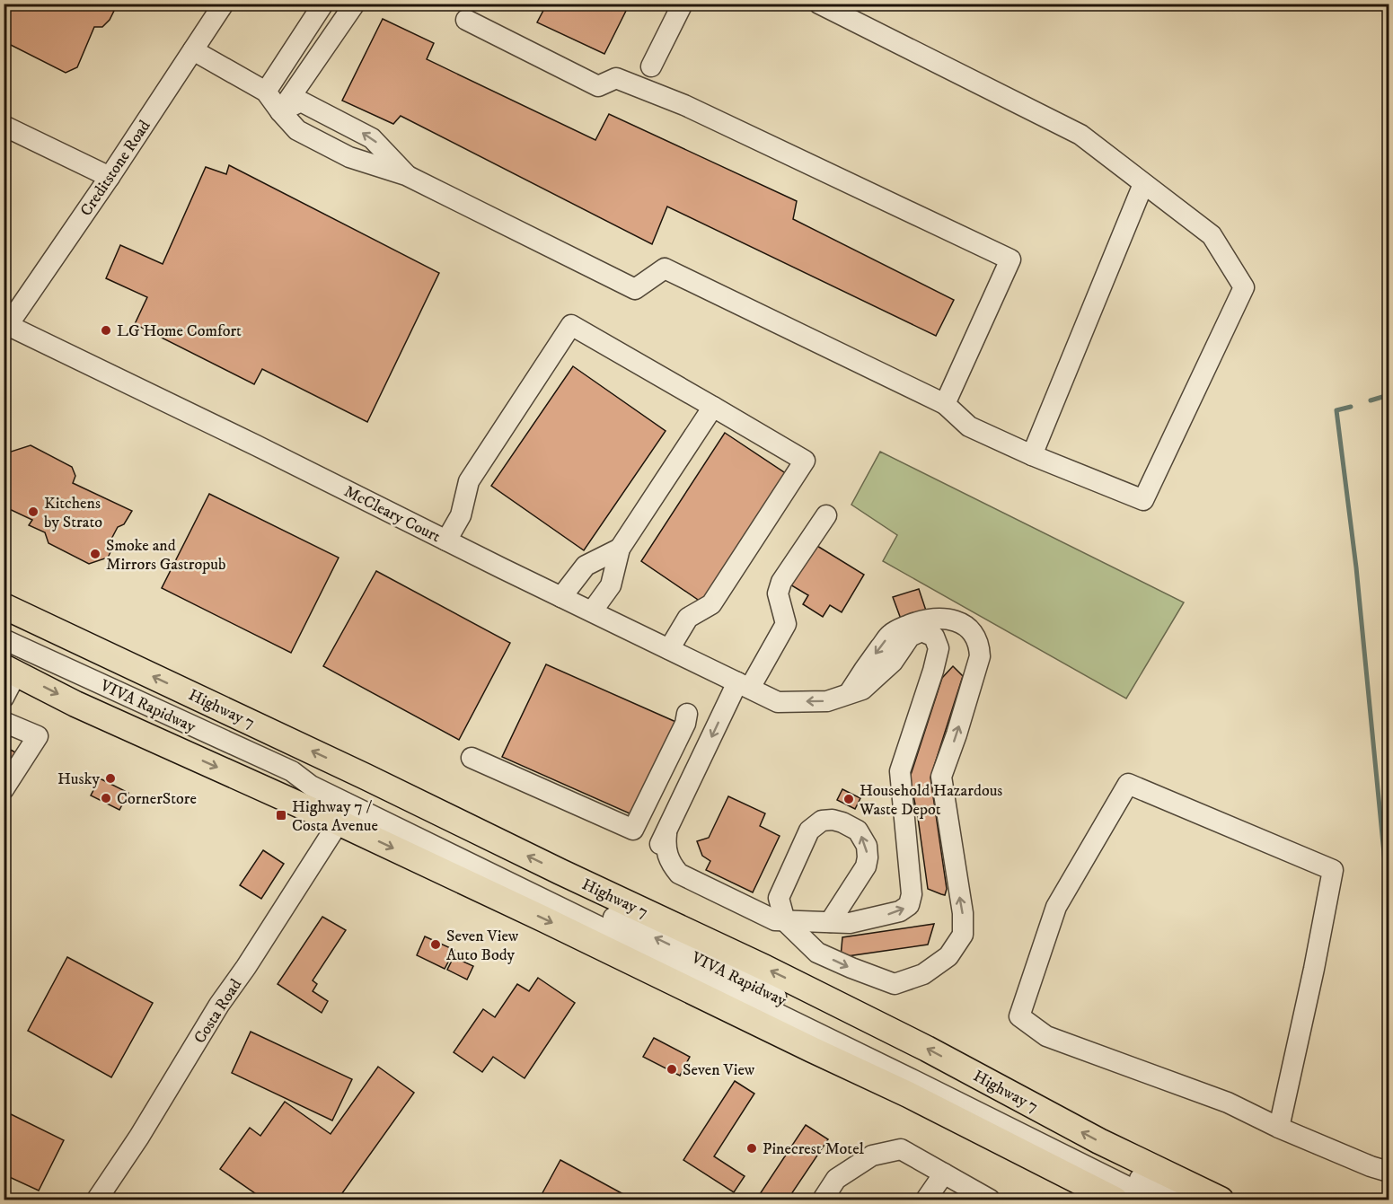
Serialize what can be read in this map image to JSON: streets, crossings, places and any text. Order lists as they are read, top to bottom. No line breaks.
{"streets":{"main road":["Highway 7"],"street":["Creditstone Road","McCleary Court","VIVA Rapidway","Costa Road"]},"crossings":[["Creditstone Road","McCleary Court"]],"places":{"other":["LG Home Comfort","Kitchens by Strato","Smoke and Mirrors Gastropub","Husky","CornerStore","Household Hazardous Waste Depot","Seven View Auto Body","Seven View","Pinecrest Motel"],"transit":["Highway 7 / Costa Avenue"]}}
